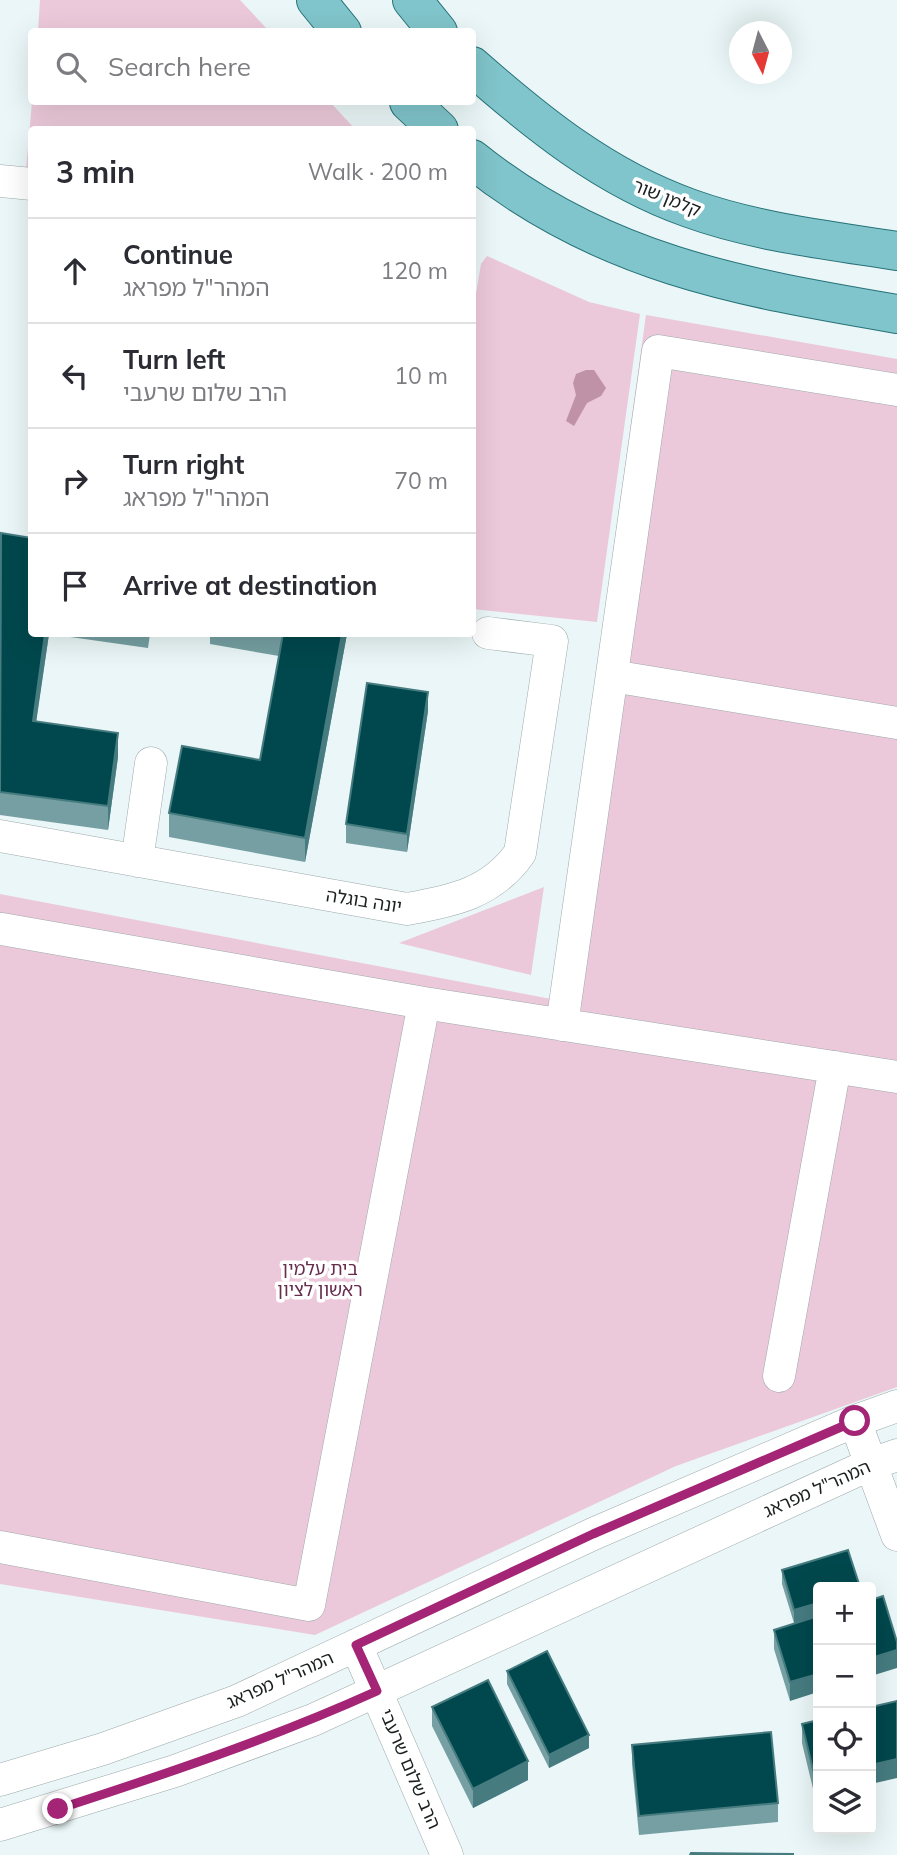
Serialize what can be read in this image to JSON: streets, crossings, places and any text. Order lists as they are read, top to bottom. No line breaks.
{"streets":{"main road":["קלמן שור"],"street":["יונה בוגלה","המהר\"ל מפראג","הרב שלום שרעבי"]},"crossings":[["המהר\"ל מפראג","הרב שלום שרעבי"]],"parks":["בית עלמין ראשון לציון"],"north":"bottom","page":{"search":"Search here","heading":["3 min","Walk · 200 m"],"list":[["Continue","המהר\"ל מפראג","120 m"],["Turn left","הרב שלום שרעבי","10 m"],["Turn right","המהר\"ל מפראג","70 m"],"Arrive at destination"],"map_buttons":["+","−"]}}
